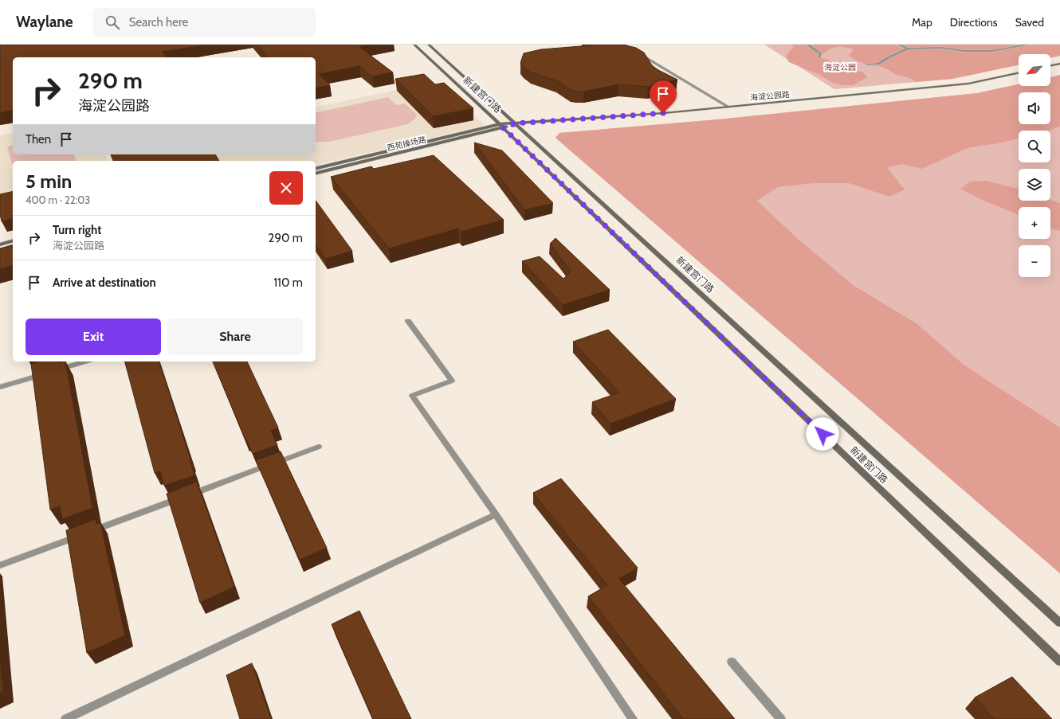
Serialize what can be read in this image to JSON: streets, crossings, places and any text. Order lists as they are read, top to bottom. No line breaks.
{"streets":{"street":["新建宫门路","海淀公园路","西苑操场路"]},"crossings":[["新建宫门路","海淀公园路"],["新建宫门路","西苑操场路"],["海淀公园路","西苑操场路"]],"parks":["海淀公园"],"north":"bottom left","page":{"header":"Waylane","search":"Search here","nav":["Map","Directions","Saved"],"map_buttons":["+","−"],"turn":["290 m","海淀公园路"],"then":"Then","heading":["5 min","400 m · 22:03"],"list":[{"name":"Turn right","note":"海淀公园路","value":"290 m"},{"name":"Arrive at destination","value":"110 m"}],"buttons":["Exit","Share"]}}
